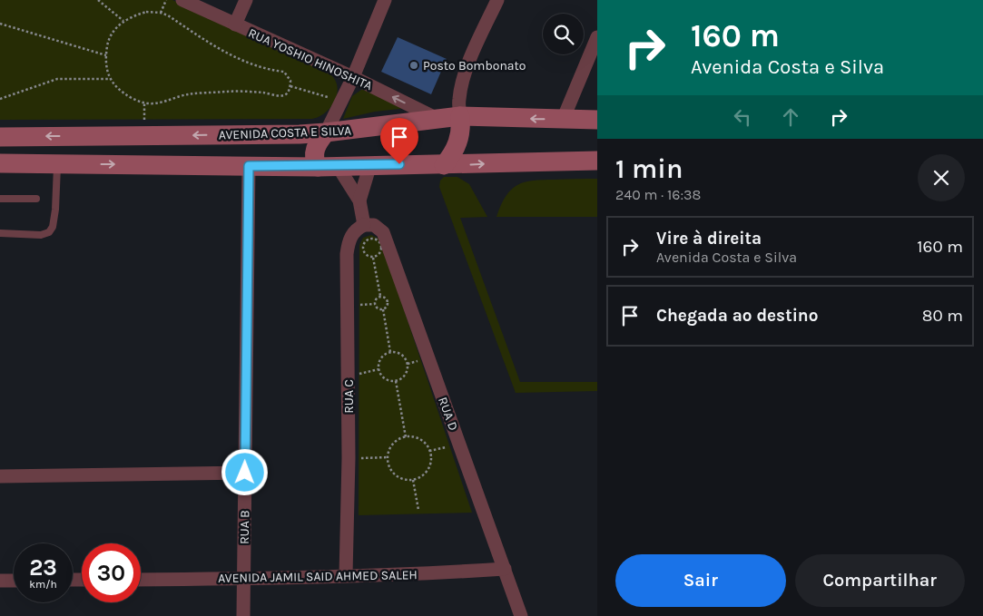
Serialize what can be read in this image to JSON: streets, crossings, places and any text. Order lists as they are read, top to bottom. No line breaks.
{"streets":{"main road":["AVENIDA COSTA E SILVA"],"street":["RUA YOSHIO HINOSHITA","RUA C","RUA D","RUA B","AVENIDA JAMIL SAID AHMED SALEH"]},"crossings":[["RUA YOSHIO HINOSHITA","AVENIDA COSTA E SILVA"],["RUA C","RUA D"],["RUA C","AVENIDA JAMIL SAID AHMED SALEH"],["RUA D","AVENIDA JAMIL SAID AHMED SALEH"],["RUA B","AVENIDA JAMIL SAID AHMED SALEH"]],"places":["Posto Bombonato"],"page":{"turn":["160 m","Avenida Costa e Silva"],"heading":["1 min","240 m · 16:38"],"list":[{"name":"Vire à direita","note":"Avenida Costa e Silva","value":"160 m"},{"name":"Chegada ao destino","value":"80 m"}],"speed":"23 km/h","limit":"30","buttons":["Sair","Compartilhar"]}}
